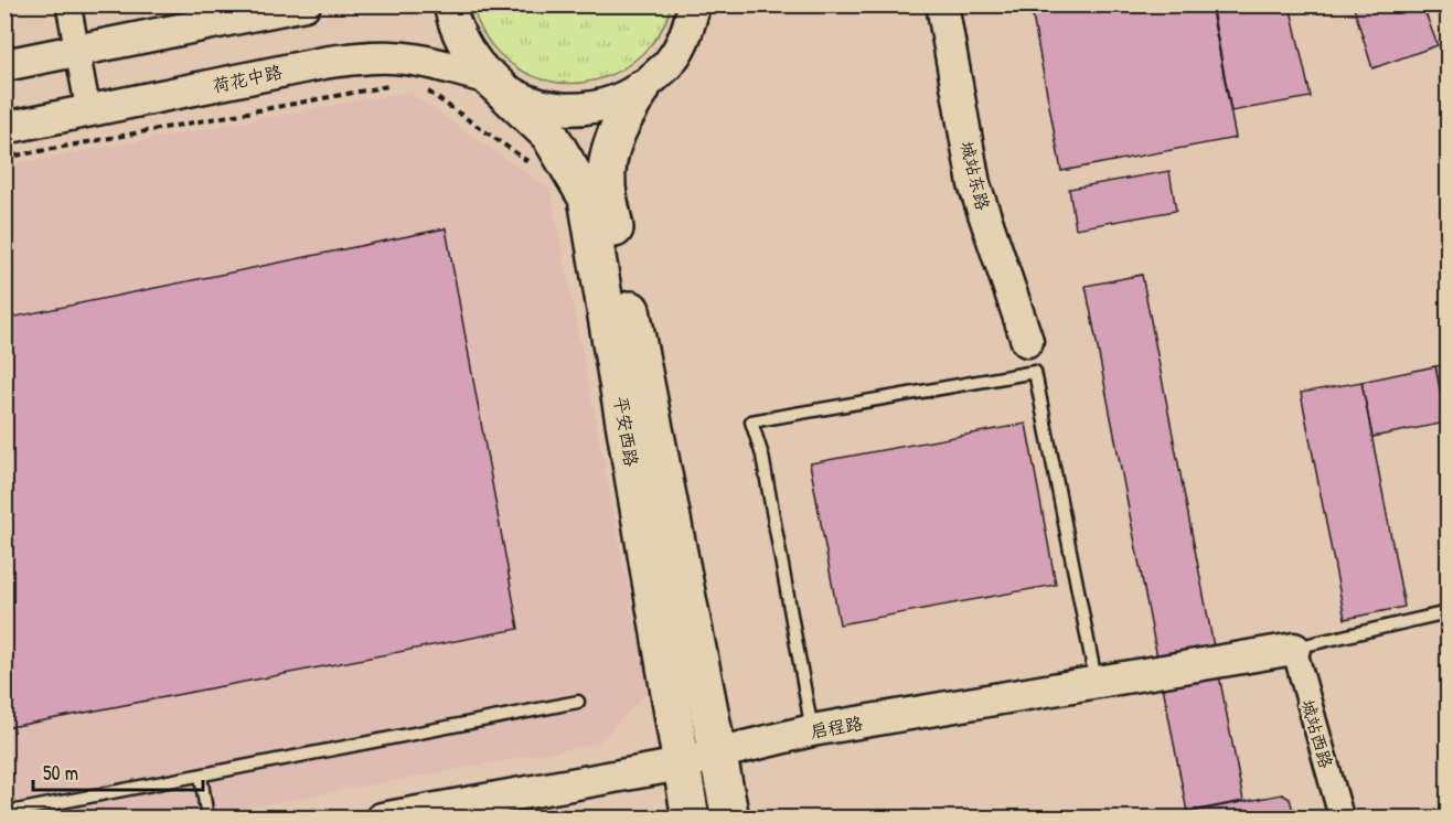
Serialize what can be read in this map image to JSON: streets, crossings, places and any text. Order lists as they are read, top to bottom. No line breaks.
{"streets":{"main road":["平安西路"],"street":["荷花中路","城站东路","启程路","城站西路"]},"crossings":[["荷花中路","平安西路"],["平安西路","启程路"],["启程路","城站西路"]],"scale_bar":"50 m"}
